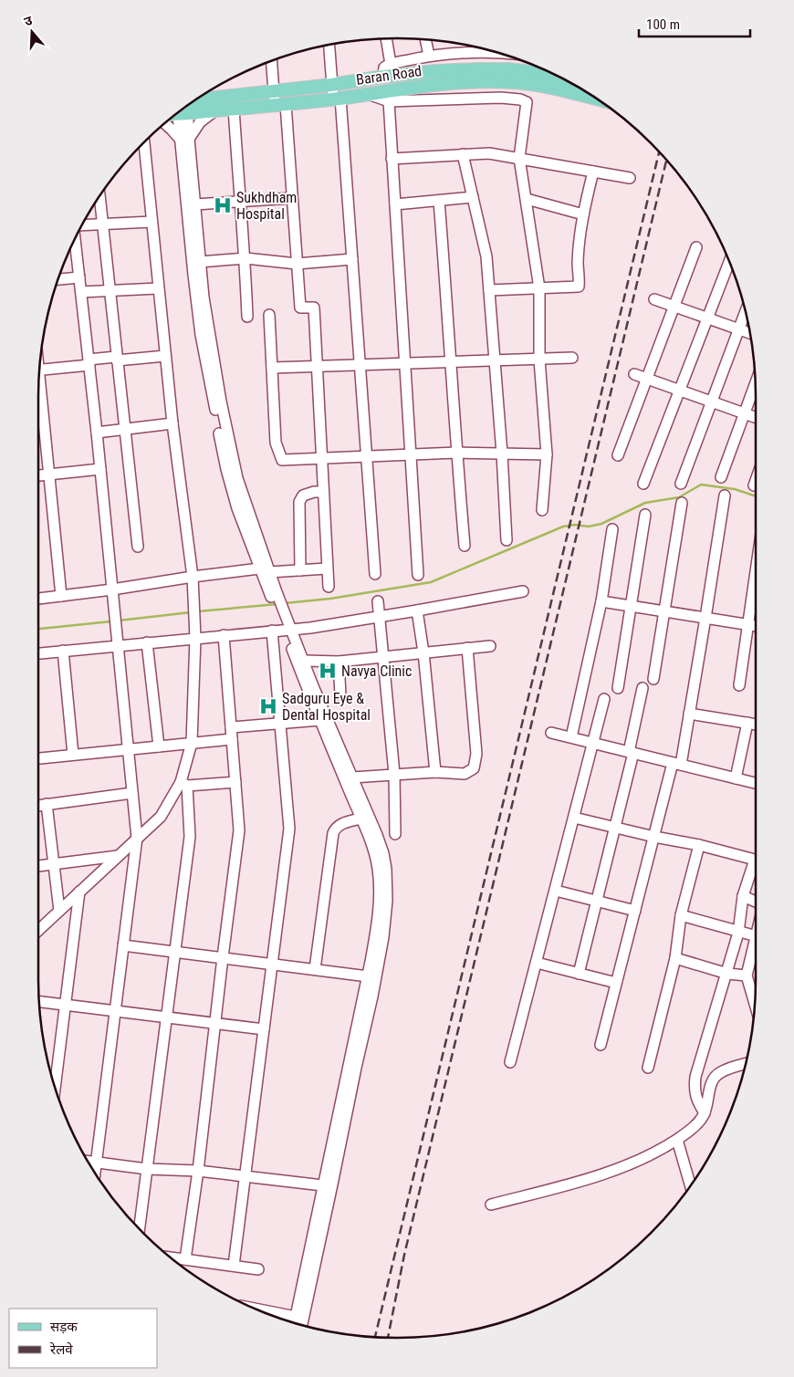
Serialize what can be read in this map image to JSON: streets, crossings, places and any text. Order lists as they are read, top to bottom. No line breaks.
{"streets":{"main road":["Baran Road"]},"places":{"hospital":["Sukhdham Hospital","Navya Clinic","Sadguru Eye & Dental Hospital"]},"legend":["सड़क","रेलवे"],"scale_bar":"100 m","north":"top"}
